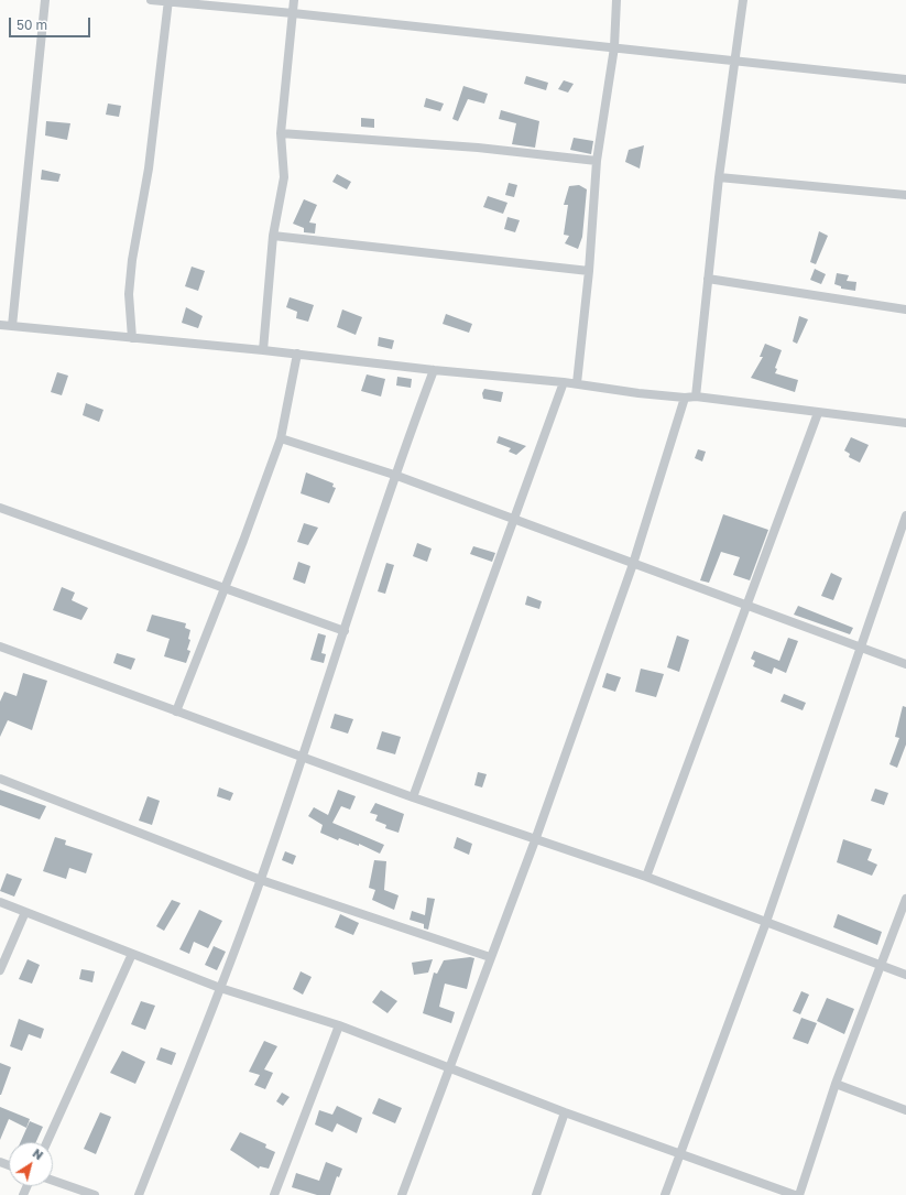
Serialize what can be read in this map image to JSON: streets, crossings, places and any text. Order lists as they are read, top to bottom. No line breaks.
{"scale_bar":"50 m","north":"top right"}
